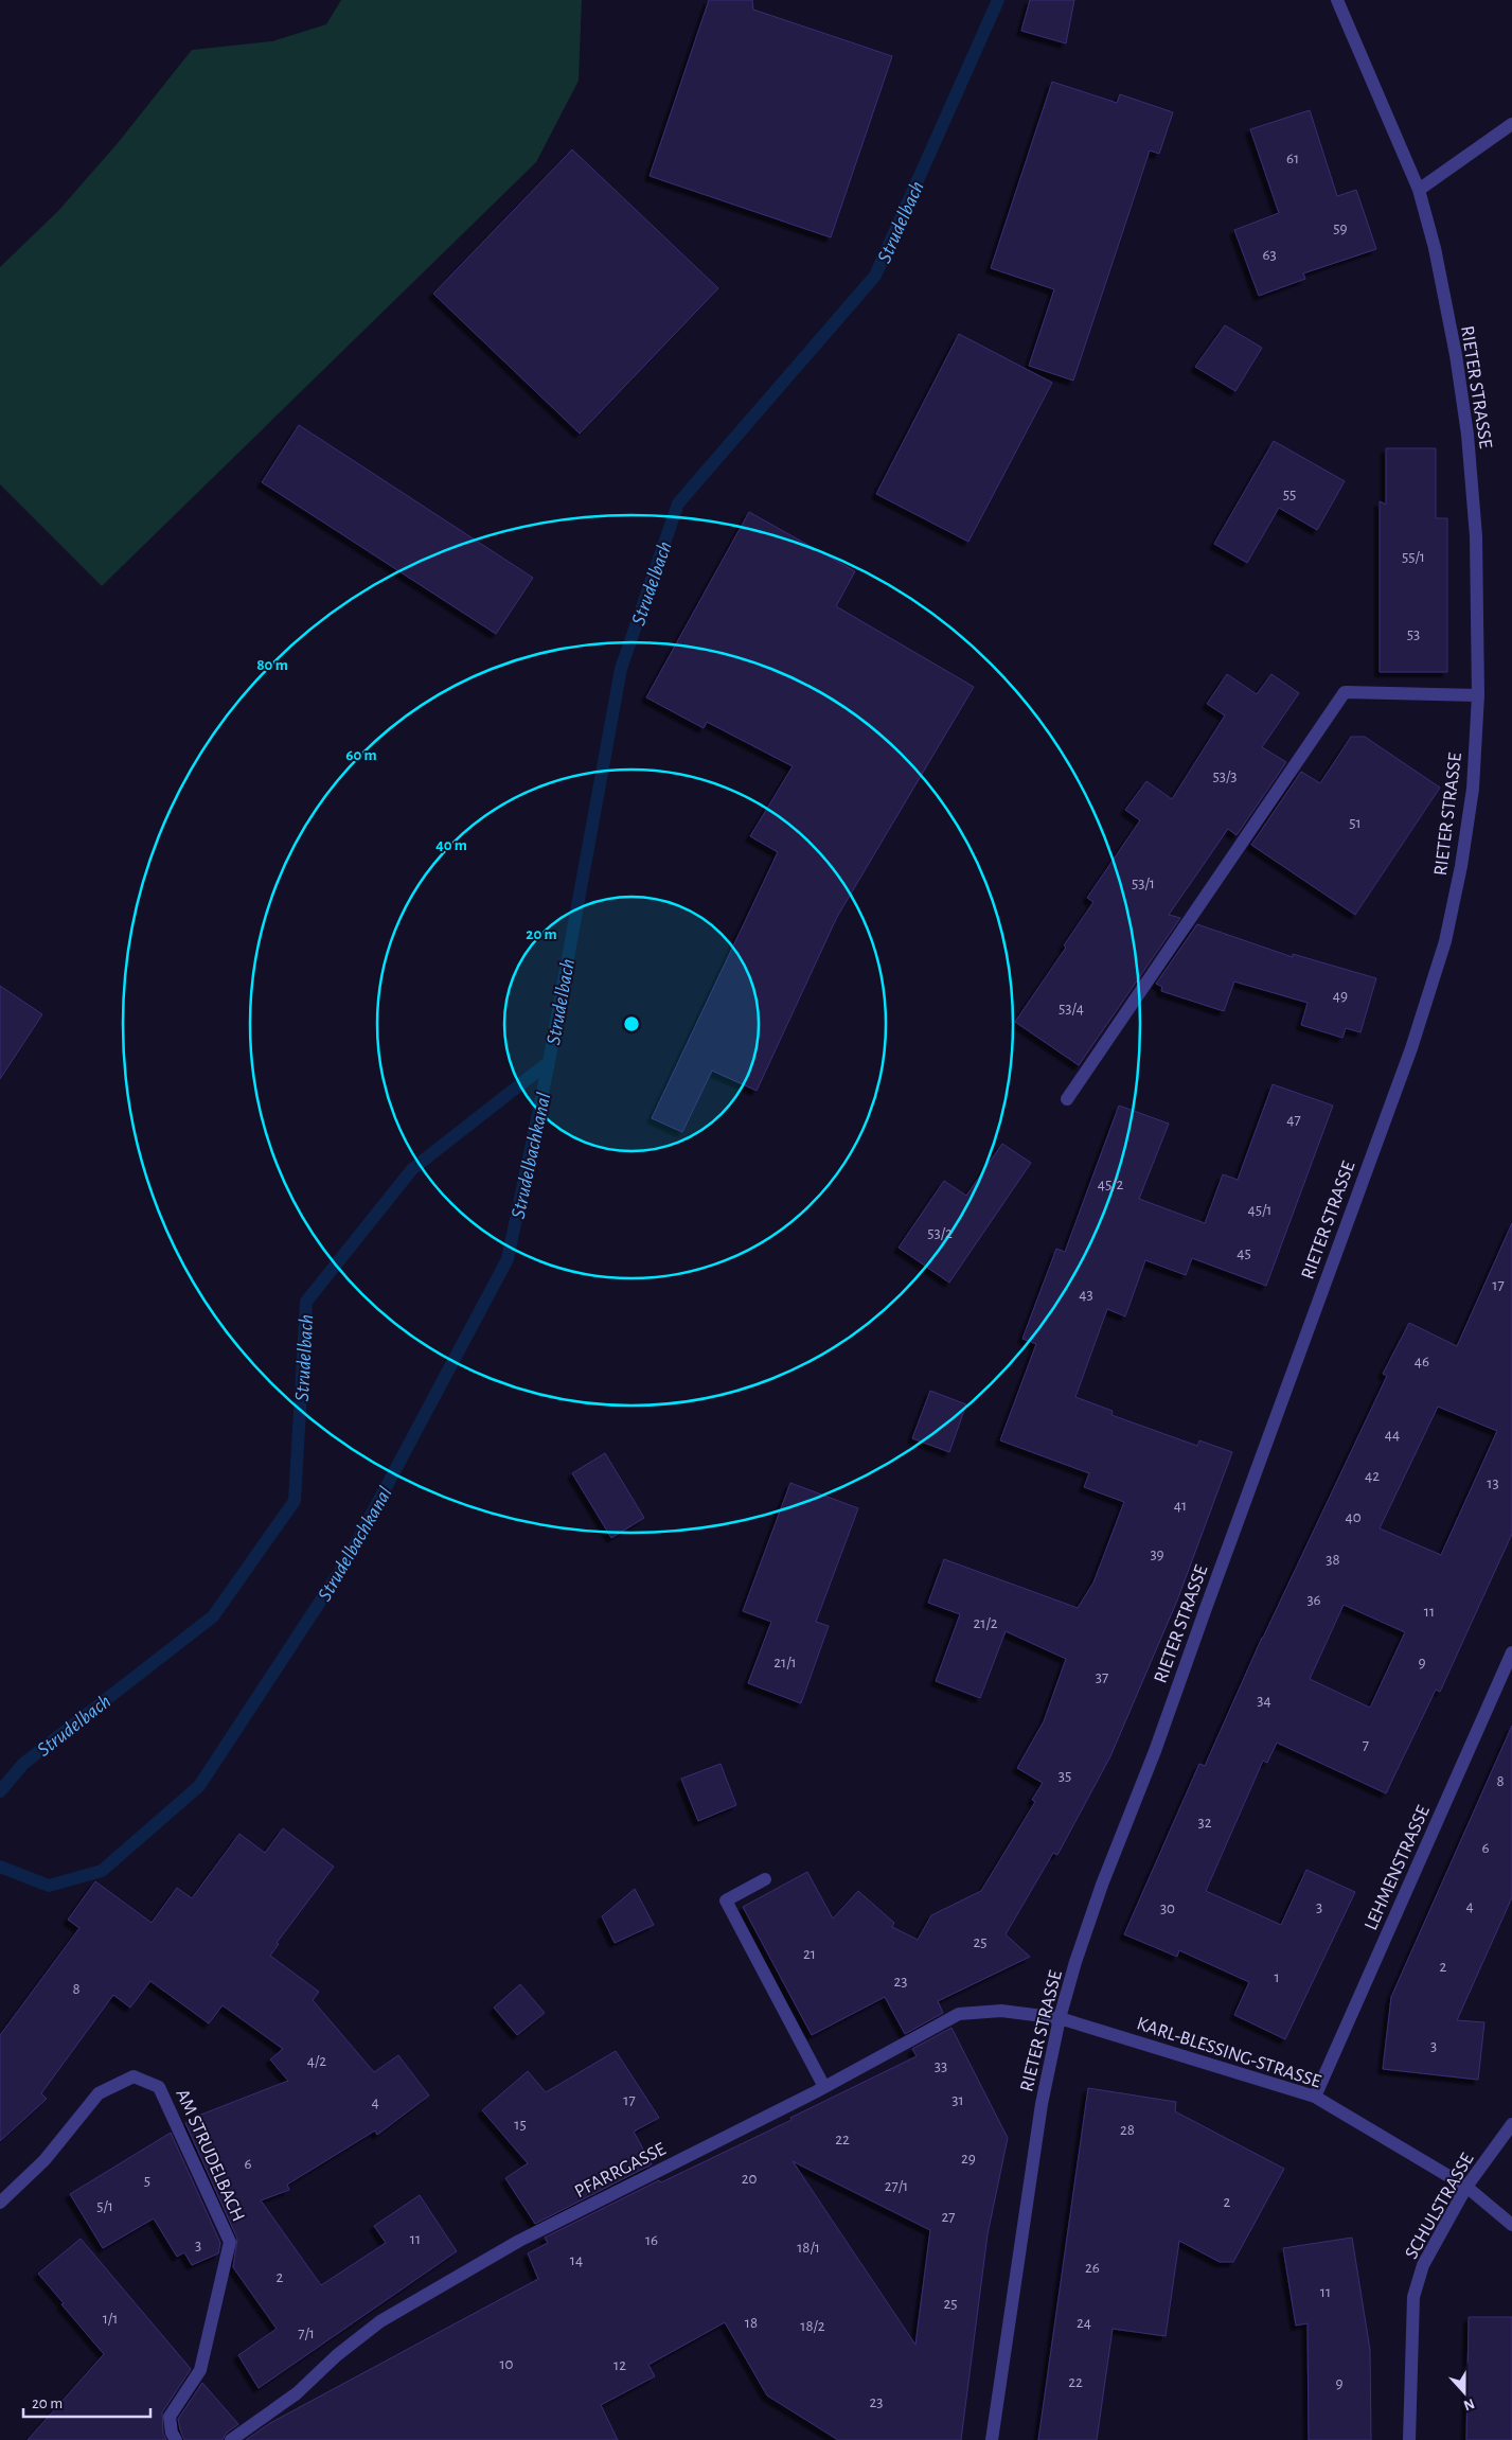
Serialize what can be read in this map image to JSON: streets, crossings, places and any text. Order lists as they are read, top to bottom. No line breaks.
{"streets":{"street":["RIETER STRASSE","LEHMENSTRASSE","KARL-BLESSING-STRASSE","AM STRUDELBACH","PFARRGASSE","SCHULSTRASSE"]},"crossings":[["RIETER STRASSE","KARL-BLESSING-STRASSE"],["RIETER STRASSE","PFARRGASSE"],["LEHMENSTRASSE","KARL-BLESSING-STRASSE"],["KARL-BLESSING-STRASSE","PFARRGASSE"],["KARL-BLESSING-STRASSE","SCHULSTRASSE"]],"water":["Strudelbach","Strudelbachkanal"],"house_numbers":["61","59","63","55","55/1","53","53/3","51","53/1","49","53/4","47","45/2","45/1","53/2","45","17","43","46","44","42","13","41","40","39","38","36","11","21/2","21/1","9","37","34","7","35","8","32","6","4","3","30","25","21","2","1","23","8","3","4/2","33","17","31","4","15","28","22","29","6","20","5","27/1","2","5/1","27","11","16","3","18/1","14","26","2","11","25","1/1","18","24","18/2","7/1","10","12","22","9","23"],"scale_bar":"20 m","north":"bottom","rings":["80 m","60 m","40 m","20 m"]}
